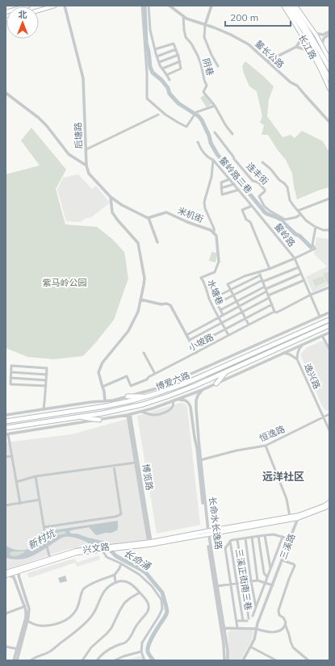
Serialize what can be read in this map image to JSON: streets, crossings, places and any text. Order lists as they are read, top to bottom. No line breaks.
{"streets":{"highway":["长江路","博爱六路"],"main road":["三溪路","兴文路"],"street":["鳌长公路","阴巷","后塘路","连丰街","鳌岭路二巷","米机街","鳌岭路","水塘巷","小坡路","逸兴路","恒逸路","博览路","长命水长逸路","三溪正街南三巷"]},"crossings":[["鳌长公路","阴巷"],["后塘路","米机街"],["鳌岭路二巷","鳌岭路"],["水塘巷","小坡路"],["逸兴路","恒逸路"],["恒逸路","长命水长逸路"],["博览路","兴文路"],["长命水长逸路","三溪路"],["长命水长逸路","兴文路"],["三溪路","兴文路"]],"districts":["远洋社区"],"water":["新村坑","长命涌"],"parks":["紫马岭公园"],"scale_bar":"200 m","north":"top"}
